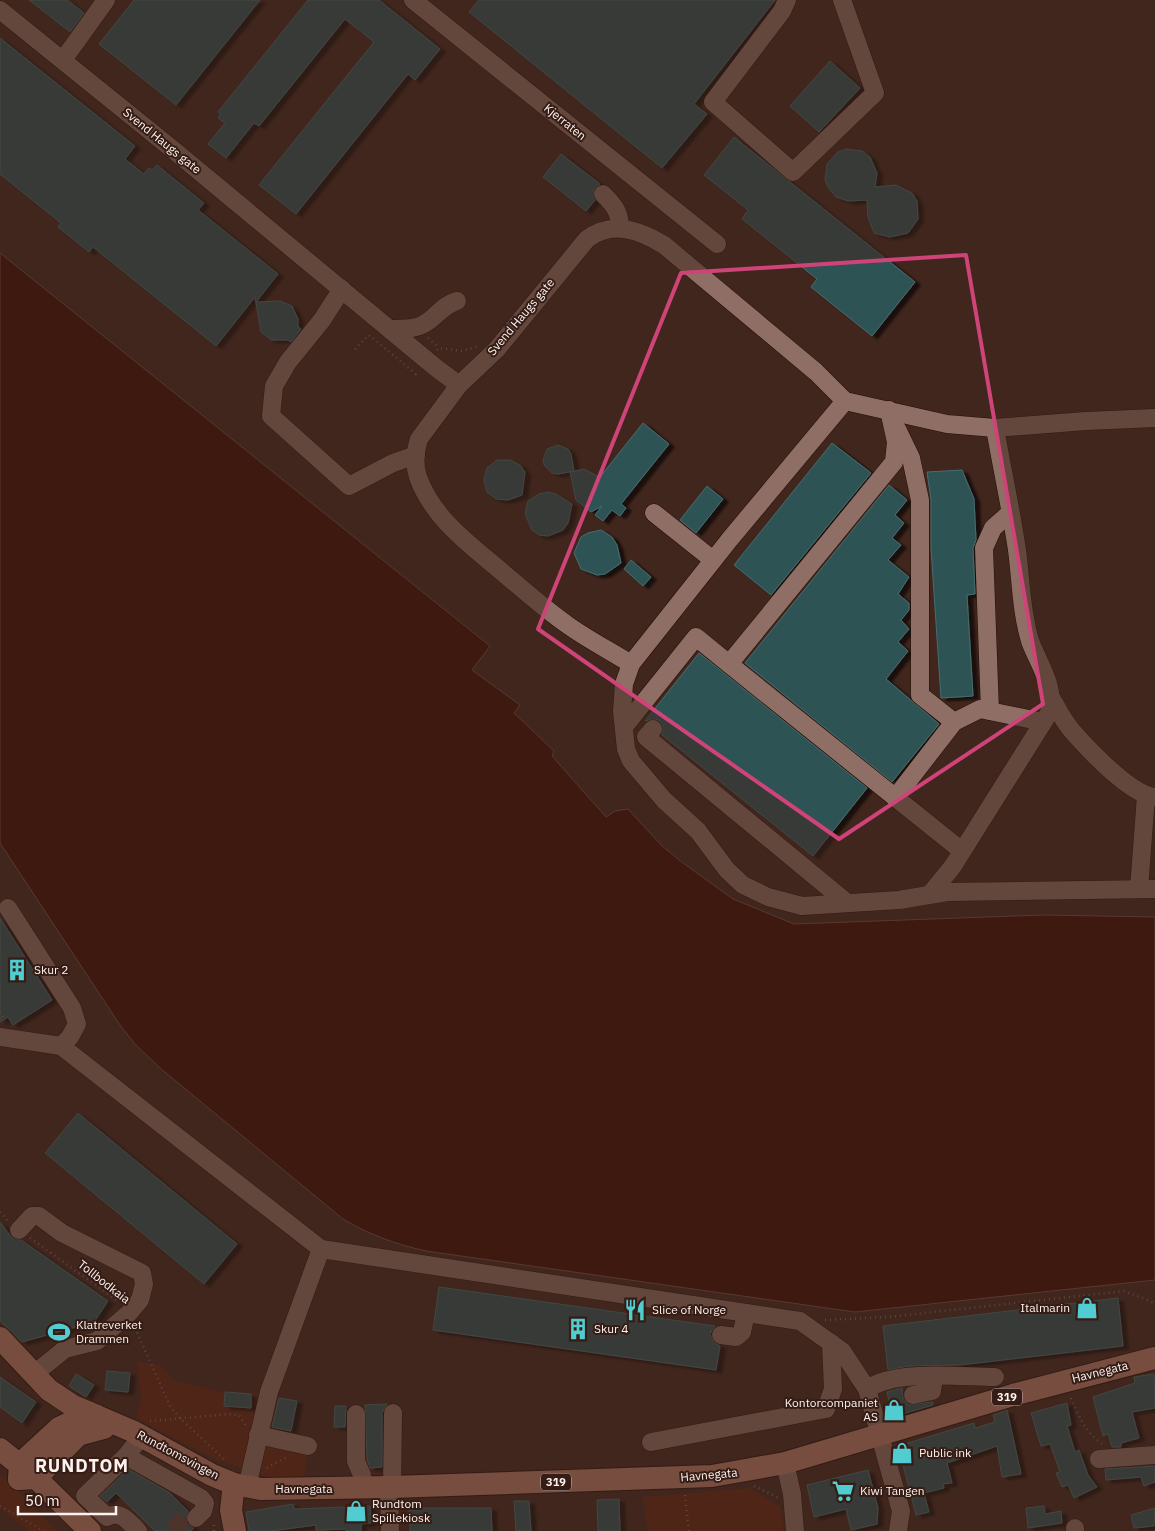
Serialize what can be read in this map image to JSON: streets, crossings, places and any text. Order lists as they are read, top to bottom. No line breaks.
{"streets":{"main road":["Havnegata","319","Rundtomsvingen"],"street":["Kjerraten","Svend Haugs gate"],"path":["Tollbodkaia"]},"crossings":[["Tollbodkaia","Havnegata"],["Tollbodkaia","Rundtomsvingen"],["Havnegata","Rundtomsvingen"]],"districts":["RUNDTOM"],"places":{"building":["Skur 2","Skur 4"],"shop":["Italmarin","Kontorcompaniet AS","Public ink","Rundtom Spillekiosk"],"restaurant":["Slice of Norge"],"sports":["Klatreverket Drammen"],"supermarket":["Kiwi Tangen"]},"scale_bar":"50 m"}
